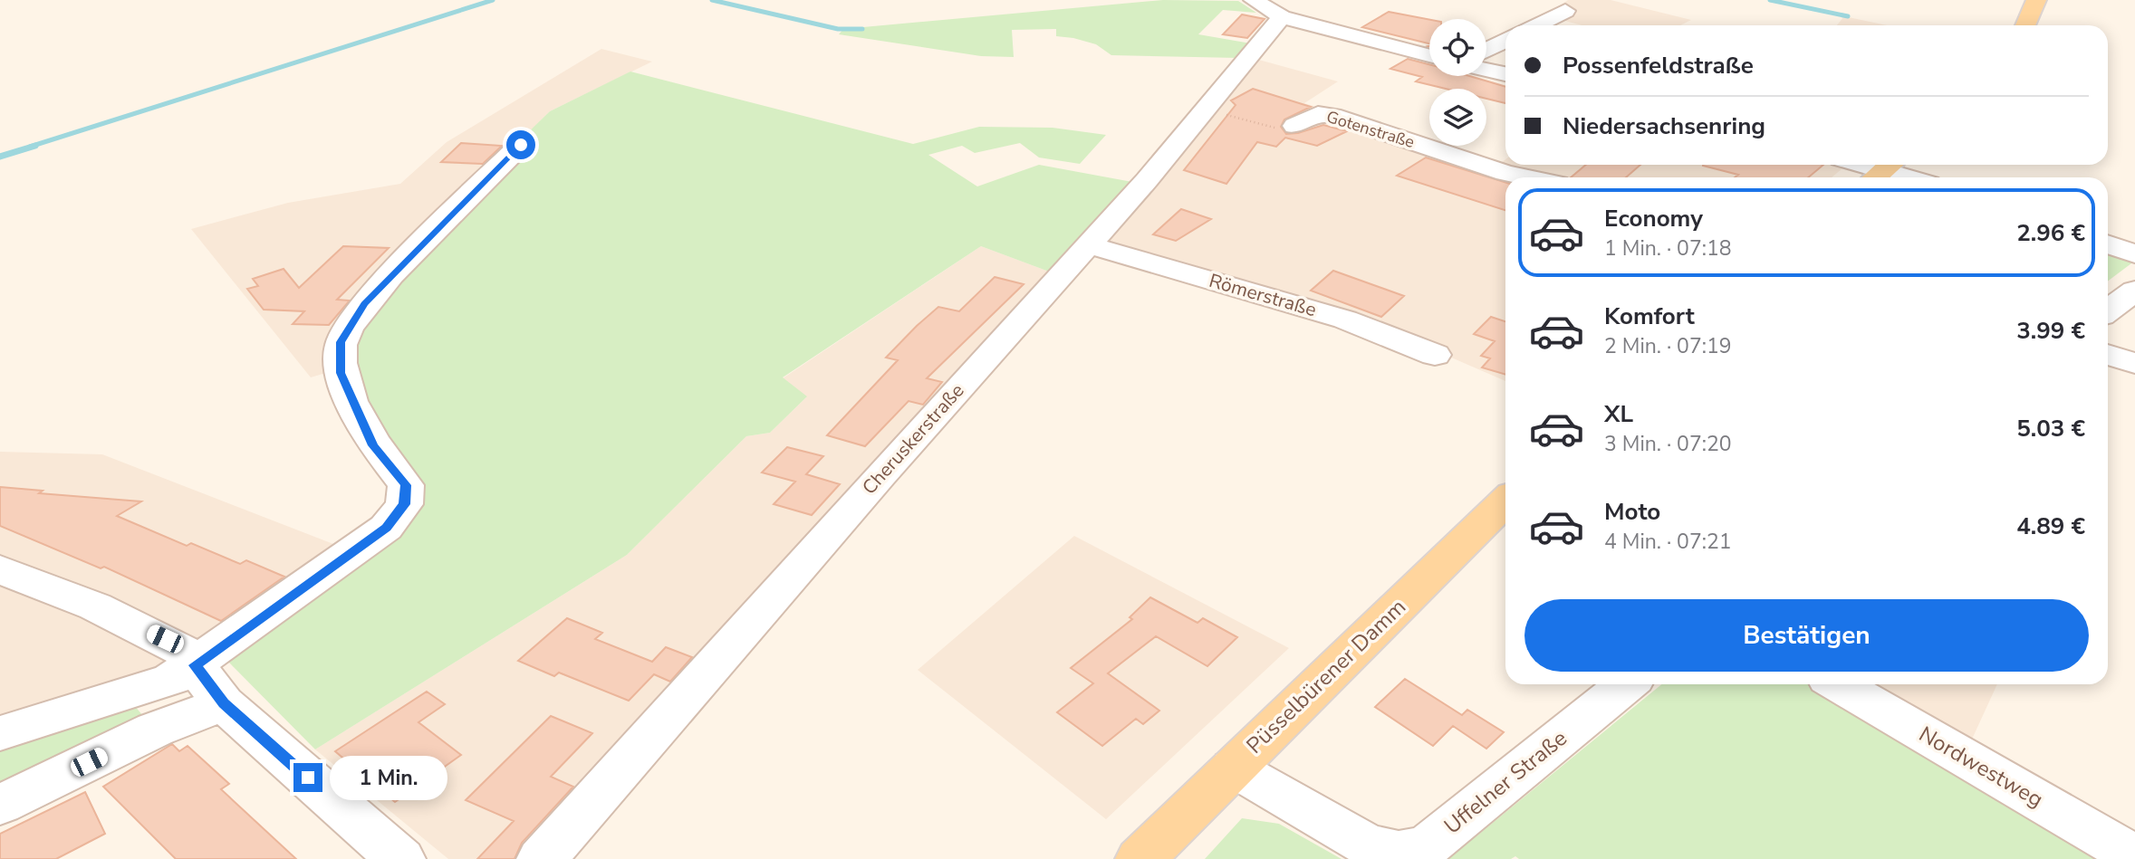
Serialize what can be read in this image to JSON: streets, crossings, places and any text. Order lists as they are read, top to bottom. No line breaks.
{"streets":{"main road":["Püsselbürener Damm"],"street":["Gotenstraße","Römerstraße","Cheruskerstraße","Nordwestweg","Uffelner Straße"]},"crossings":[["Römerstraße","Cheruskerstraße"],["Püsselbürener Damm","Uffelner Straße"]],"page":{"banner":["Possenfeldstraße","Niedersachsenring"],"list":[{"name":"Economy","note":"1 Min. · 07:18","value":"2.96 €"},{"name":"Komfort","note":"2 Min. · 07:19","value":"3.99 €"},{"name":"XL","note":"3 Min. · 07:20","value":"5.03 €"},{"name":"Moto","note":"4 Min. · 07:21","value":"4.89 €"}],"buttons":"Bestätigen","bubble":"1 Min."}}
